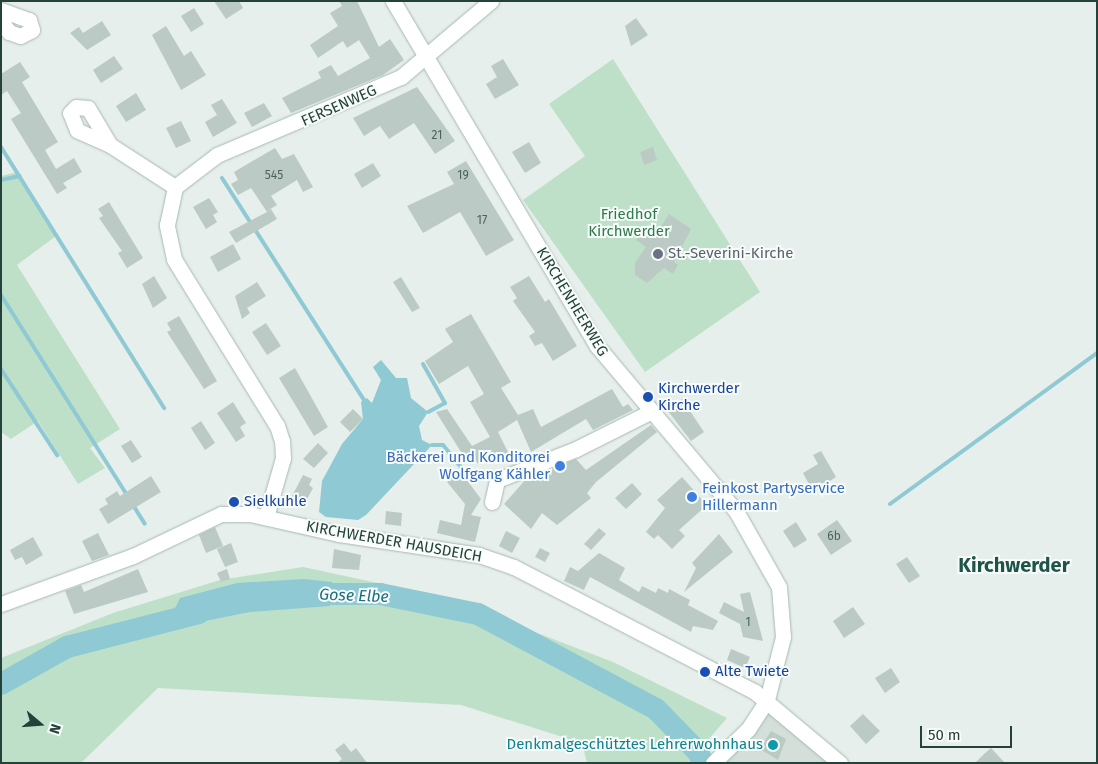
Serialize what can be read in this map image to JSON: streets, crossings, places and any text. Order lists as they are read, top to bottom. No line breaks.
{"streets":{"street":["FERSENWEG","KIRCHENHEERWEG","KIRCHWERDER HAUSDEICH"]},"crossings":[["FERSENWEG","KIRCHENHEERWEG"],["KIRCHENHEERWEG","KIRCHWERDER HAUSDEICH"]],"districts":["Kirchwerder"],"water":["Gose Elbe"],"parks":["Friedhof Kirchwerder"],"places":["St.-Severini-Kirche","Kirchwerder Kirche","Bäckerei und Konditorei Wolfgang Kähler","Feinkost Partyservice Hillermann","Sielkuhle","Alte Twiete","Denkmalgeschütztes Lehrerwohnhaus"],"house_numbers":["21","545","19","17","6b","1"],"scale_bar":"50 m","north":"right"}
